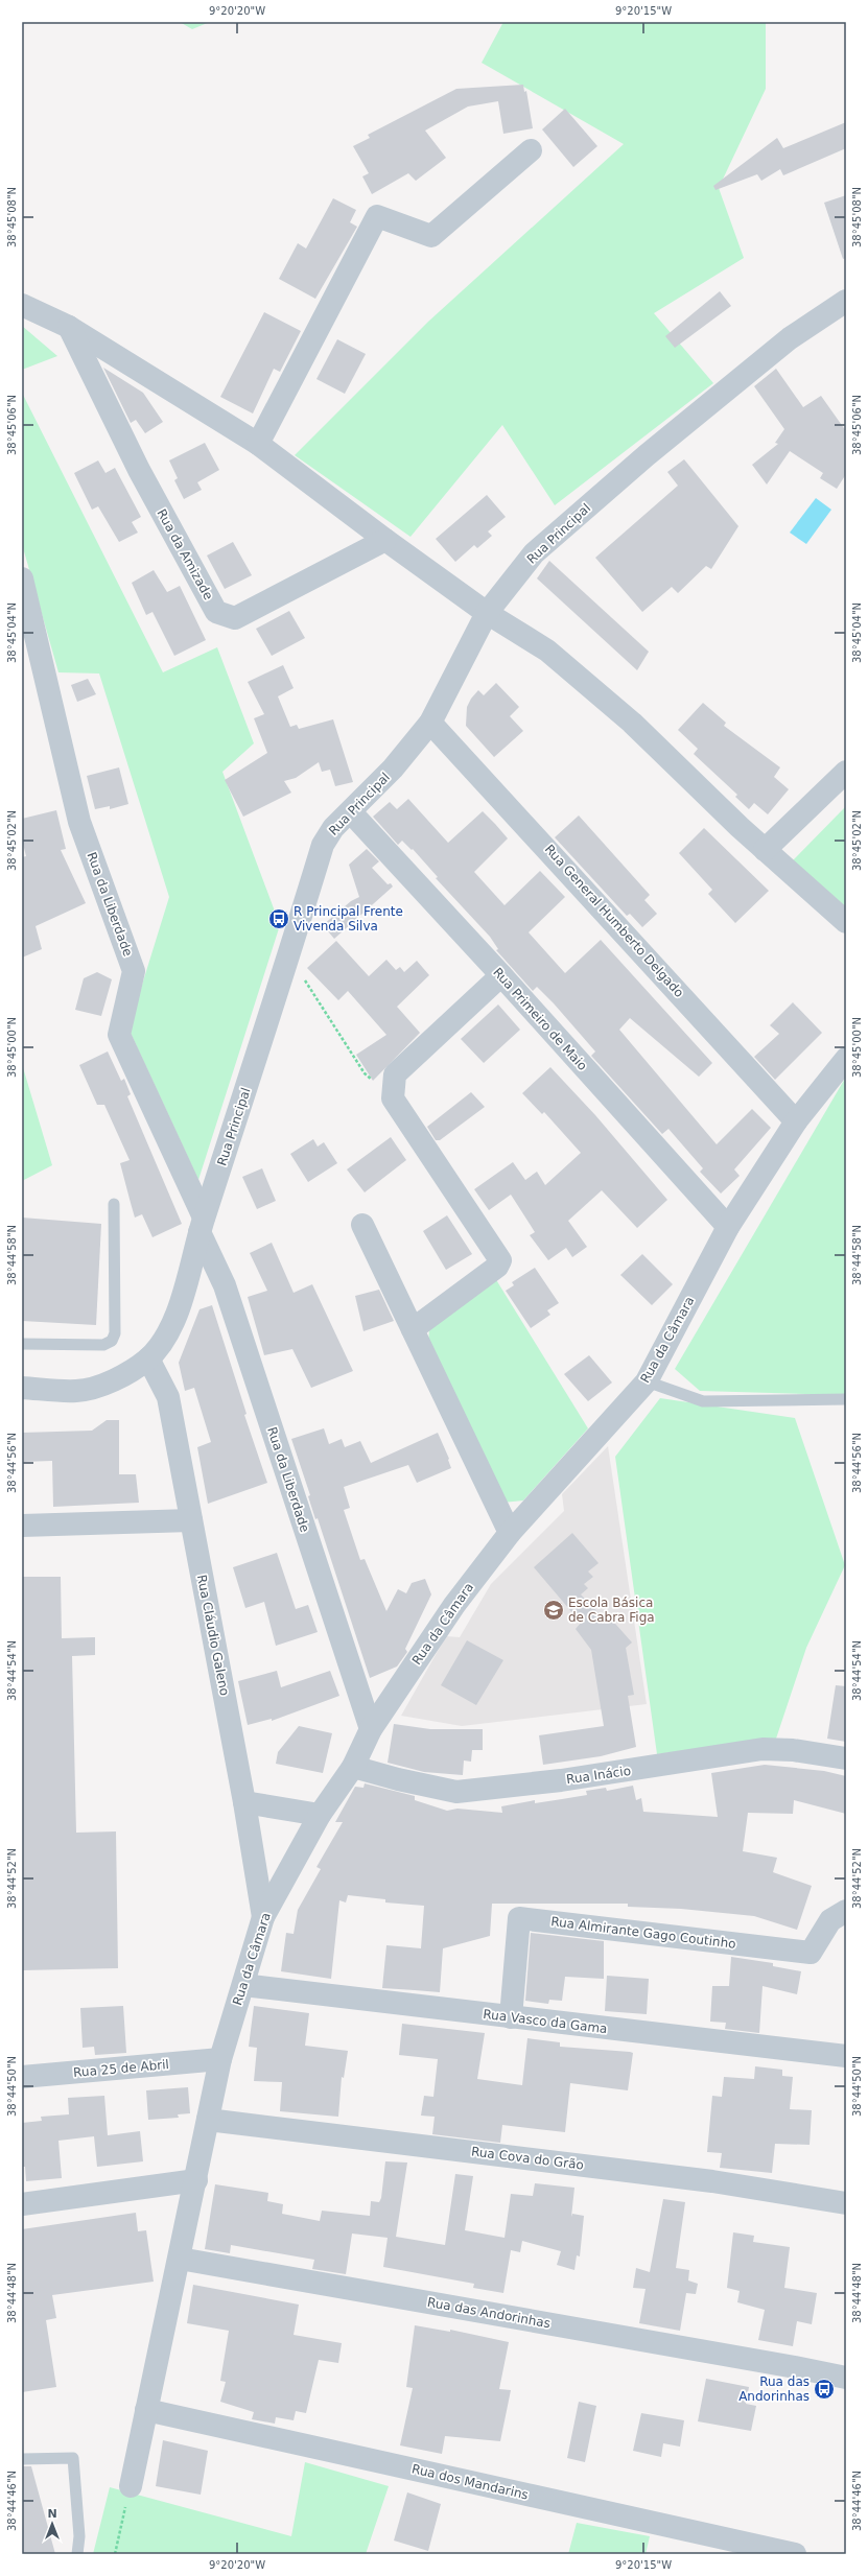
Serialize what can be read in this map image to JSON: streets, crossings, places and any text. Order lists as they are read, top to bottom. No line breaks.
{"streets":{"street":["Rua Principal","Rua da Amizade","Rua da Liberdade","Rua General Humberto Delgado","Rua Primeiro de Maio","Rua da Câmara","Rua Cláudio Galeno","Rua Inácio","Rua Almirante Gago Coutinho","Rua Vasco da Gama","Rua 25 de Abril","Rua Cova do Grão","Rua das Andorinhas","Rua dos Mandarins"]},"crossings":[["Rua Principal","Rua da Liberdade"],["Rua Principal","Rua General Humberto Delgado"],["Rua Principal","Rua Primeiro de Maio"],["Rua Principal","Rua Cláudio Galeno"],["Rua da Liberdade","Rua da Câmara"],["Rua General Humberto Delgado","Rua da Câmara"],["Rua Primeiro de Maio","Rua da Câmara"],["Rua da Câmara","Rua Cláudio Galeno"],["Rua da Câmara","Rua Inácio"],["Rua da Câmara","Rua Vasco da Gama"],["Rua da Câmara","Rua 25 de Abril"],["Rua da Câmara","Rua Cova do Grão"],["Rua da Câmara","Rua das Andorinhas"],["Rua da Câmara","Rua dos Mandarins"],["Rua Almirante Gago Coutinho","Rua Vasco da Gama"]],"places":{"bus stop":["R Principal Frente Vivenda Silva","Rua das Andorinhas"],"school or university":["Escola Básica de Cabra Figa"]},"north":"top","coordinates":["9°20'20\"W","9°20'15\"W","38°45'08\"N","38°45'06\"N","38°45'04\"N","38°45'02\"N","38°45'00\"N","38°44'58\"N","38°44'56\"N","38°44'54\"N","38°44'52\"N","38°44'50\"N","38°44'48\"N","38°44'46\"N"]}
